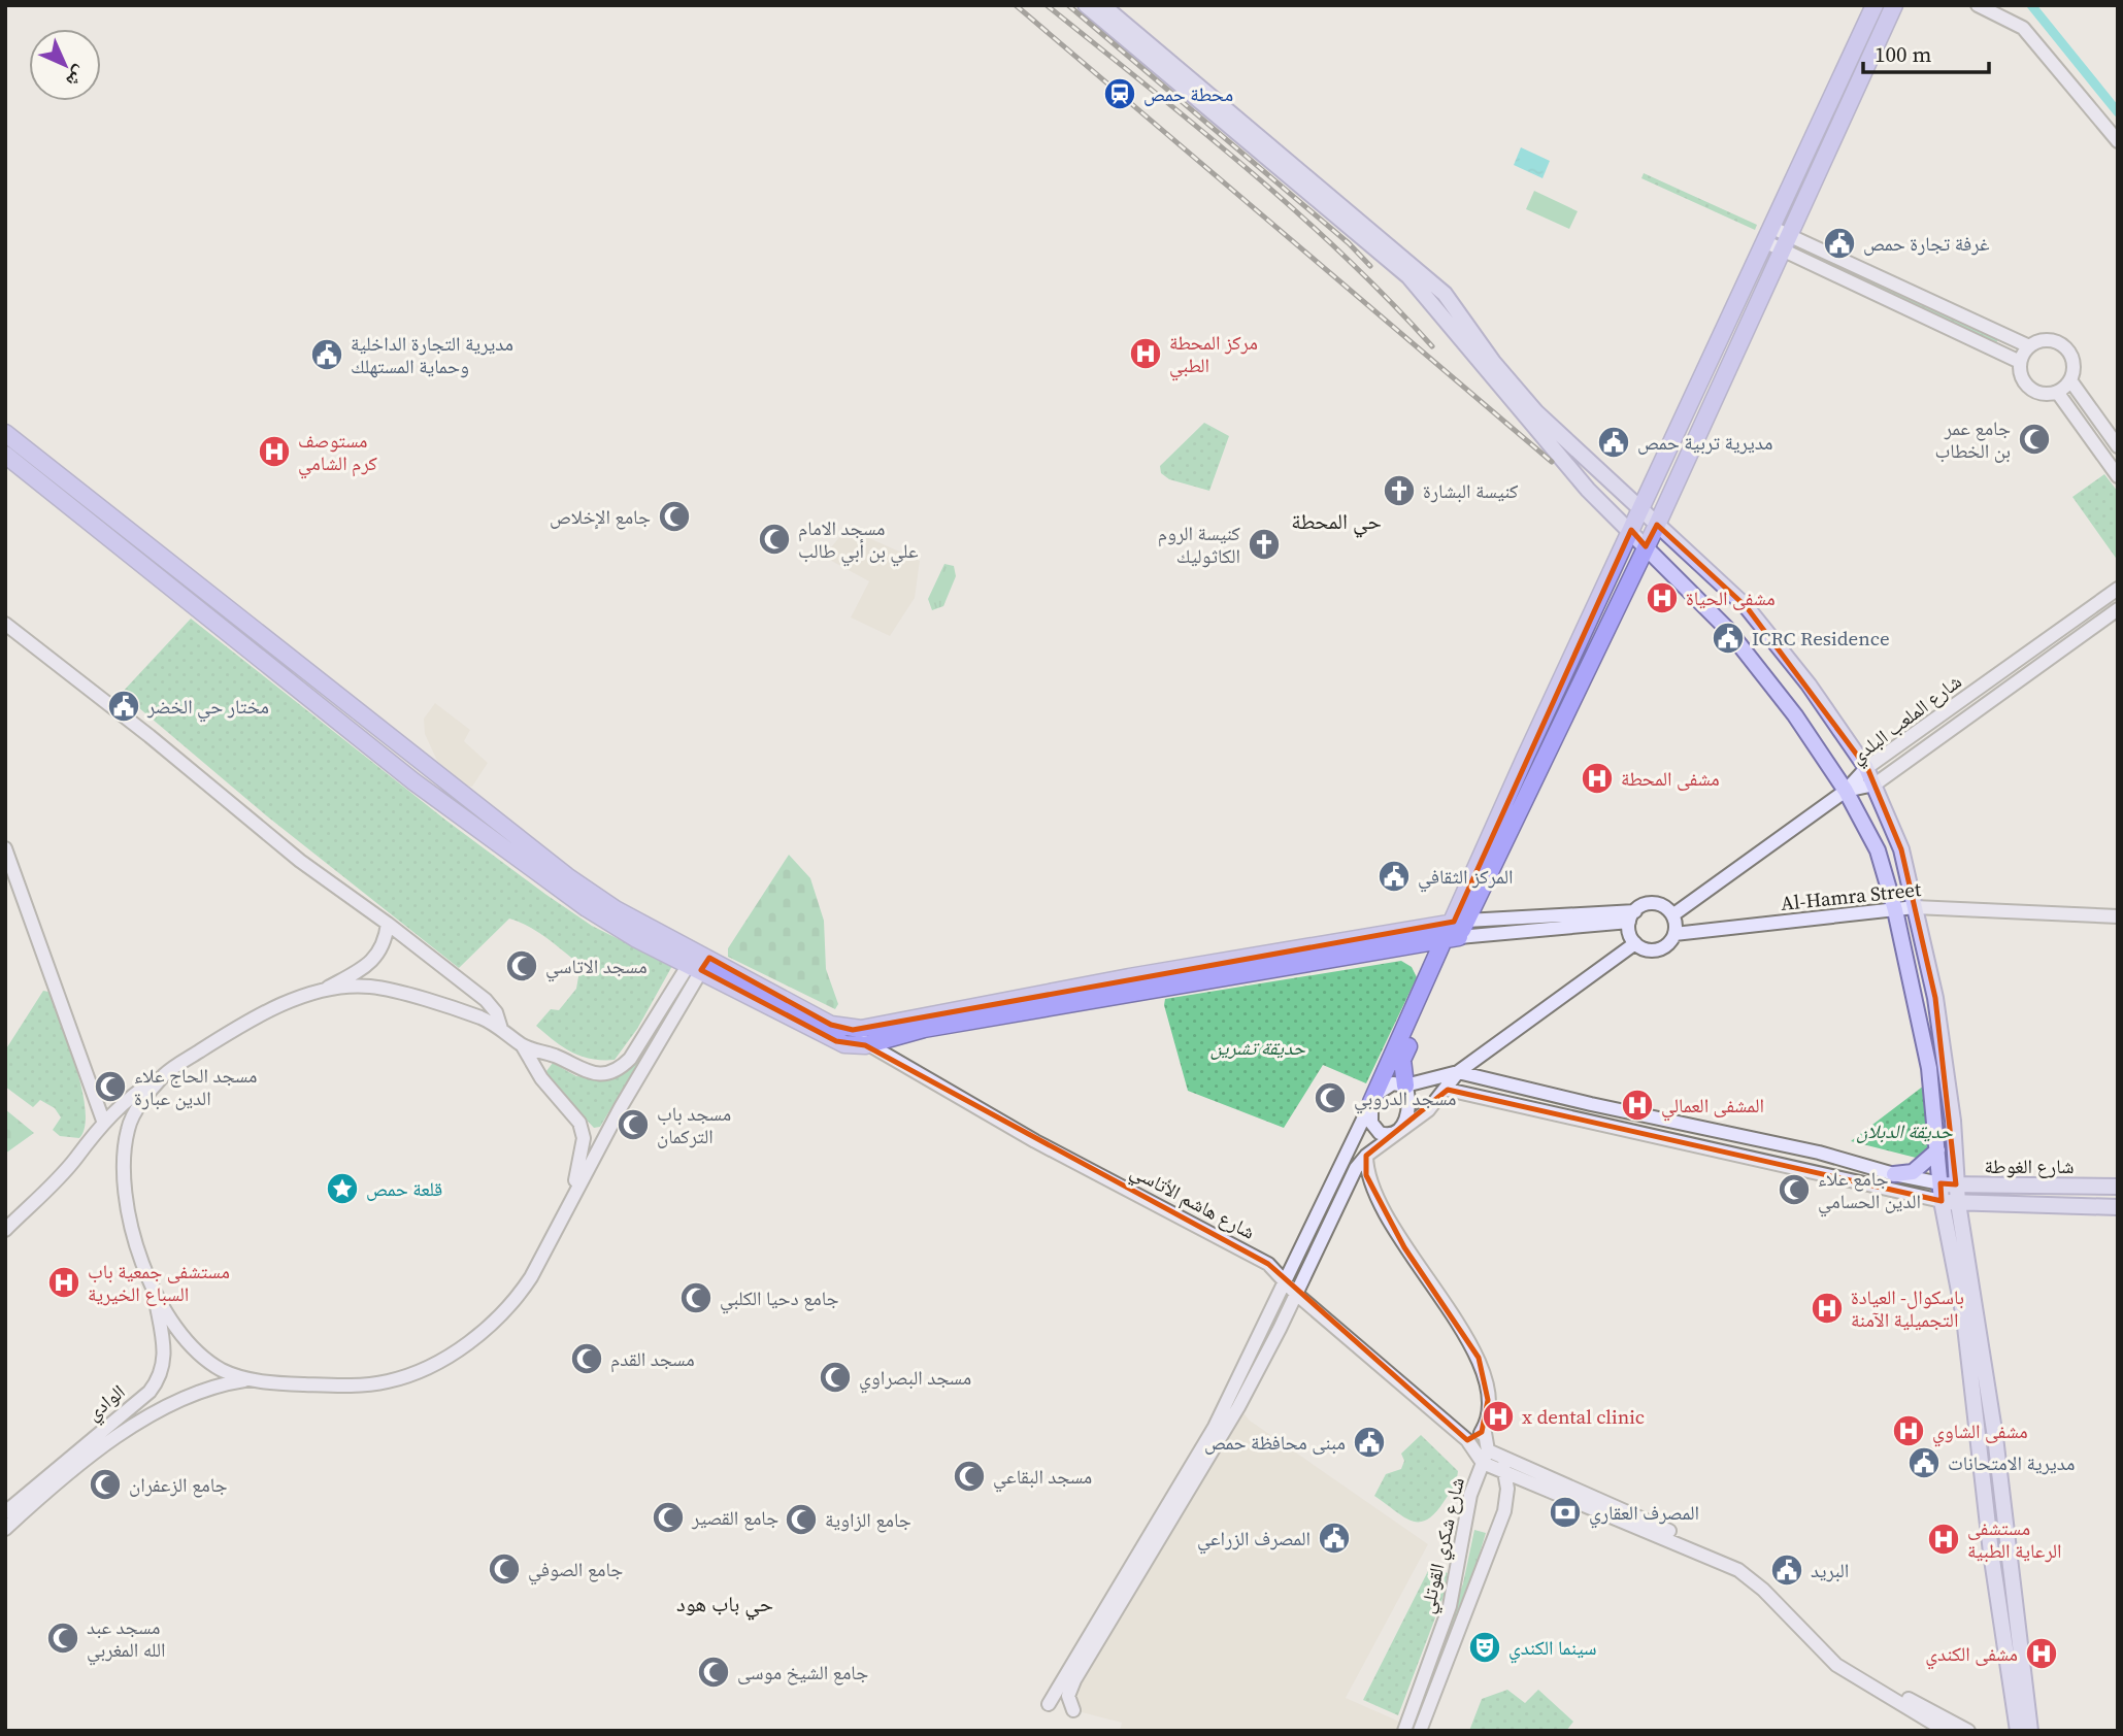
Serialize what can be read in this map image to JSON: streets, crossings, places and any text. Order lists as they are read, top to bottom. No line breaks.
{"streets":{"main road":["شارع الملعب البلدي","Al-Hamra Street","شارع الغوطة","شارع هاشم الأتاسي","الوادي","شارع شكري القوتلي"]},"crossings":[["شارع هاشم الأتاسي","شارع شكري القوتلي"]],"districts":["حي المحطة","حي باب هود"],"parks":["حديقة تشرين","حديقة الدبلان"],"places":{"station":["محطة حمص"],"public building":["غرفة تجارة حمص","مديرية التجارة الداخلية وحماية المستهلك","مديرية تربية حمص","ICRC Residence","مختار حي الخضر","المركز الثقافي","مبنى محافظة حمص","مديرية الامتحانات","المصرف الزراعي","البريد"],"hospital":["مركز المحطة الطبي","مستوصف كرم الشامي","مشفى الحياة","مشفى المحطة","المشفى العمالي","مستشفى جمعية باب السباع الخيرية","باسكوال- العيادة التجميلية الآمنة","x dental clinic","مشفى الشاوي","مستشفى الرعاية الطبية","مشفى الكندي"],"mosque":["جامع عمر بن الخطاب","جامع الإخلاص","مسجد الامام علي بن أبي طالب","مسجد الاتاسي","مسجد الحاج علاء الدين عبارة","مسجد الدروبي","مسجد باب التركمان","جامع علاء الدين الحسامي","جامع دحيا الكلبي","مسجد القدم","مسجد البصراوي","مسجد البقاعي","جامع الزعفران","جامع القصير","جامع الزاوية","جامع الصوفي","مسجد عبد الله المغربي","جامع الشيخ موسى"],"church":["كنيسة البشارة","كنيسة الروم الكاثوليك"],"place":["قلعة حمص"],"bank":["المصرف العقاري"],"theatre":["سينما الكندي"]},"scale_bar":"100 m","north":"bottom right"}
